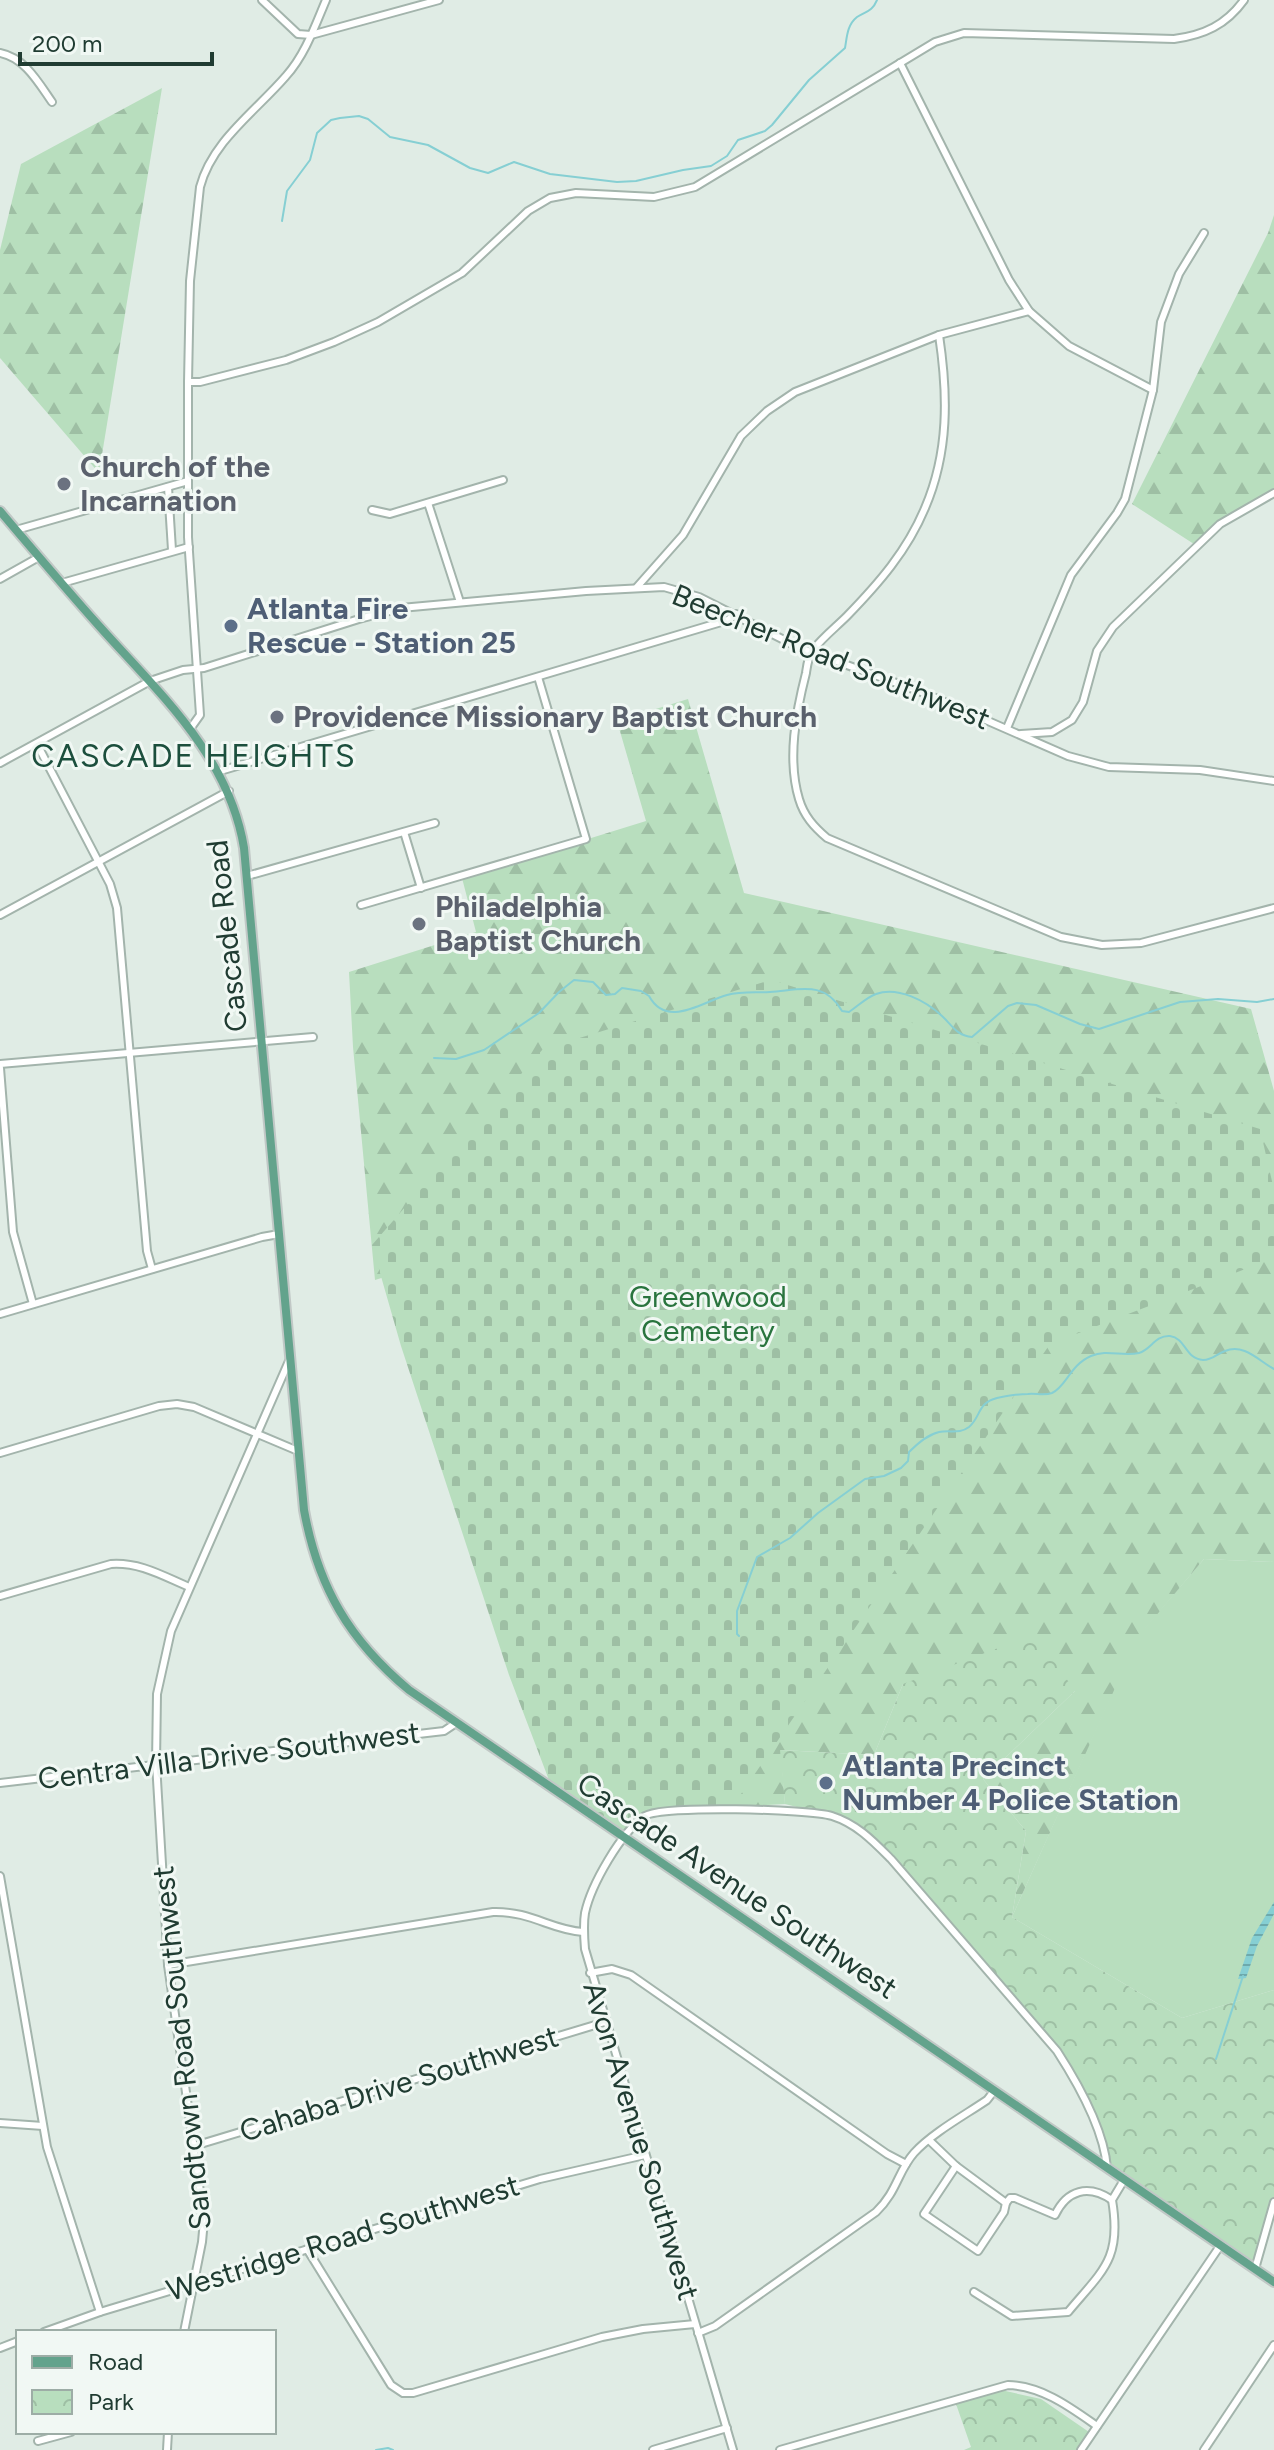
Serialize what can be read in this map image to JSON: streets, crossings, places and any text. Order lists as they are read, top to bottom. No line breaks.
{"streets":{"main road":["Cascade Road","Cascade Avenue Southwest"],"street":["Beecher Road Southwest","Centra Villa Drive Southwest","Sandtown Road Southwest","Cahaba Drive Southwest","Avon Avenue Southwest","Westridge Road Southwest"]},"crossings":[["Beecher Road Southwest","Cascade Road"],["Cascade Road","Cascade Avenue Southwest"],["Cascade Road","Sandtown Road Southwest"],["Centra Villa Drive Southwest","Cascade Avenue Southwest"],["Centra Villa Drive Southwest","Sandtown Road Southwest"],["Cascade Avenue Southwest","Avon Avenue Southwest"],["Sandtown Road Southwest","Cahaba Drive Southwest"],["Sandtown Road Southwest","Westridge Road Southwest"],["Cahaba Drive Southwest","Avon Avenue Southwest"],["Avon Avenue Southwest","Westridge Road Southwest"]],"districts":["CASCADE HEIGHTS"],"parks":["Greenwood Cemetery"],"places":["Church of the Incarnation","Atlanta Fire Rescue - Station 25","Providence Missionary Baptist Church","Philadelphia Baptist Church","Atlanta Precinct Number 4 Police Station"],"legend":["Road","Park"],"scale_bar":"200 m"}
